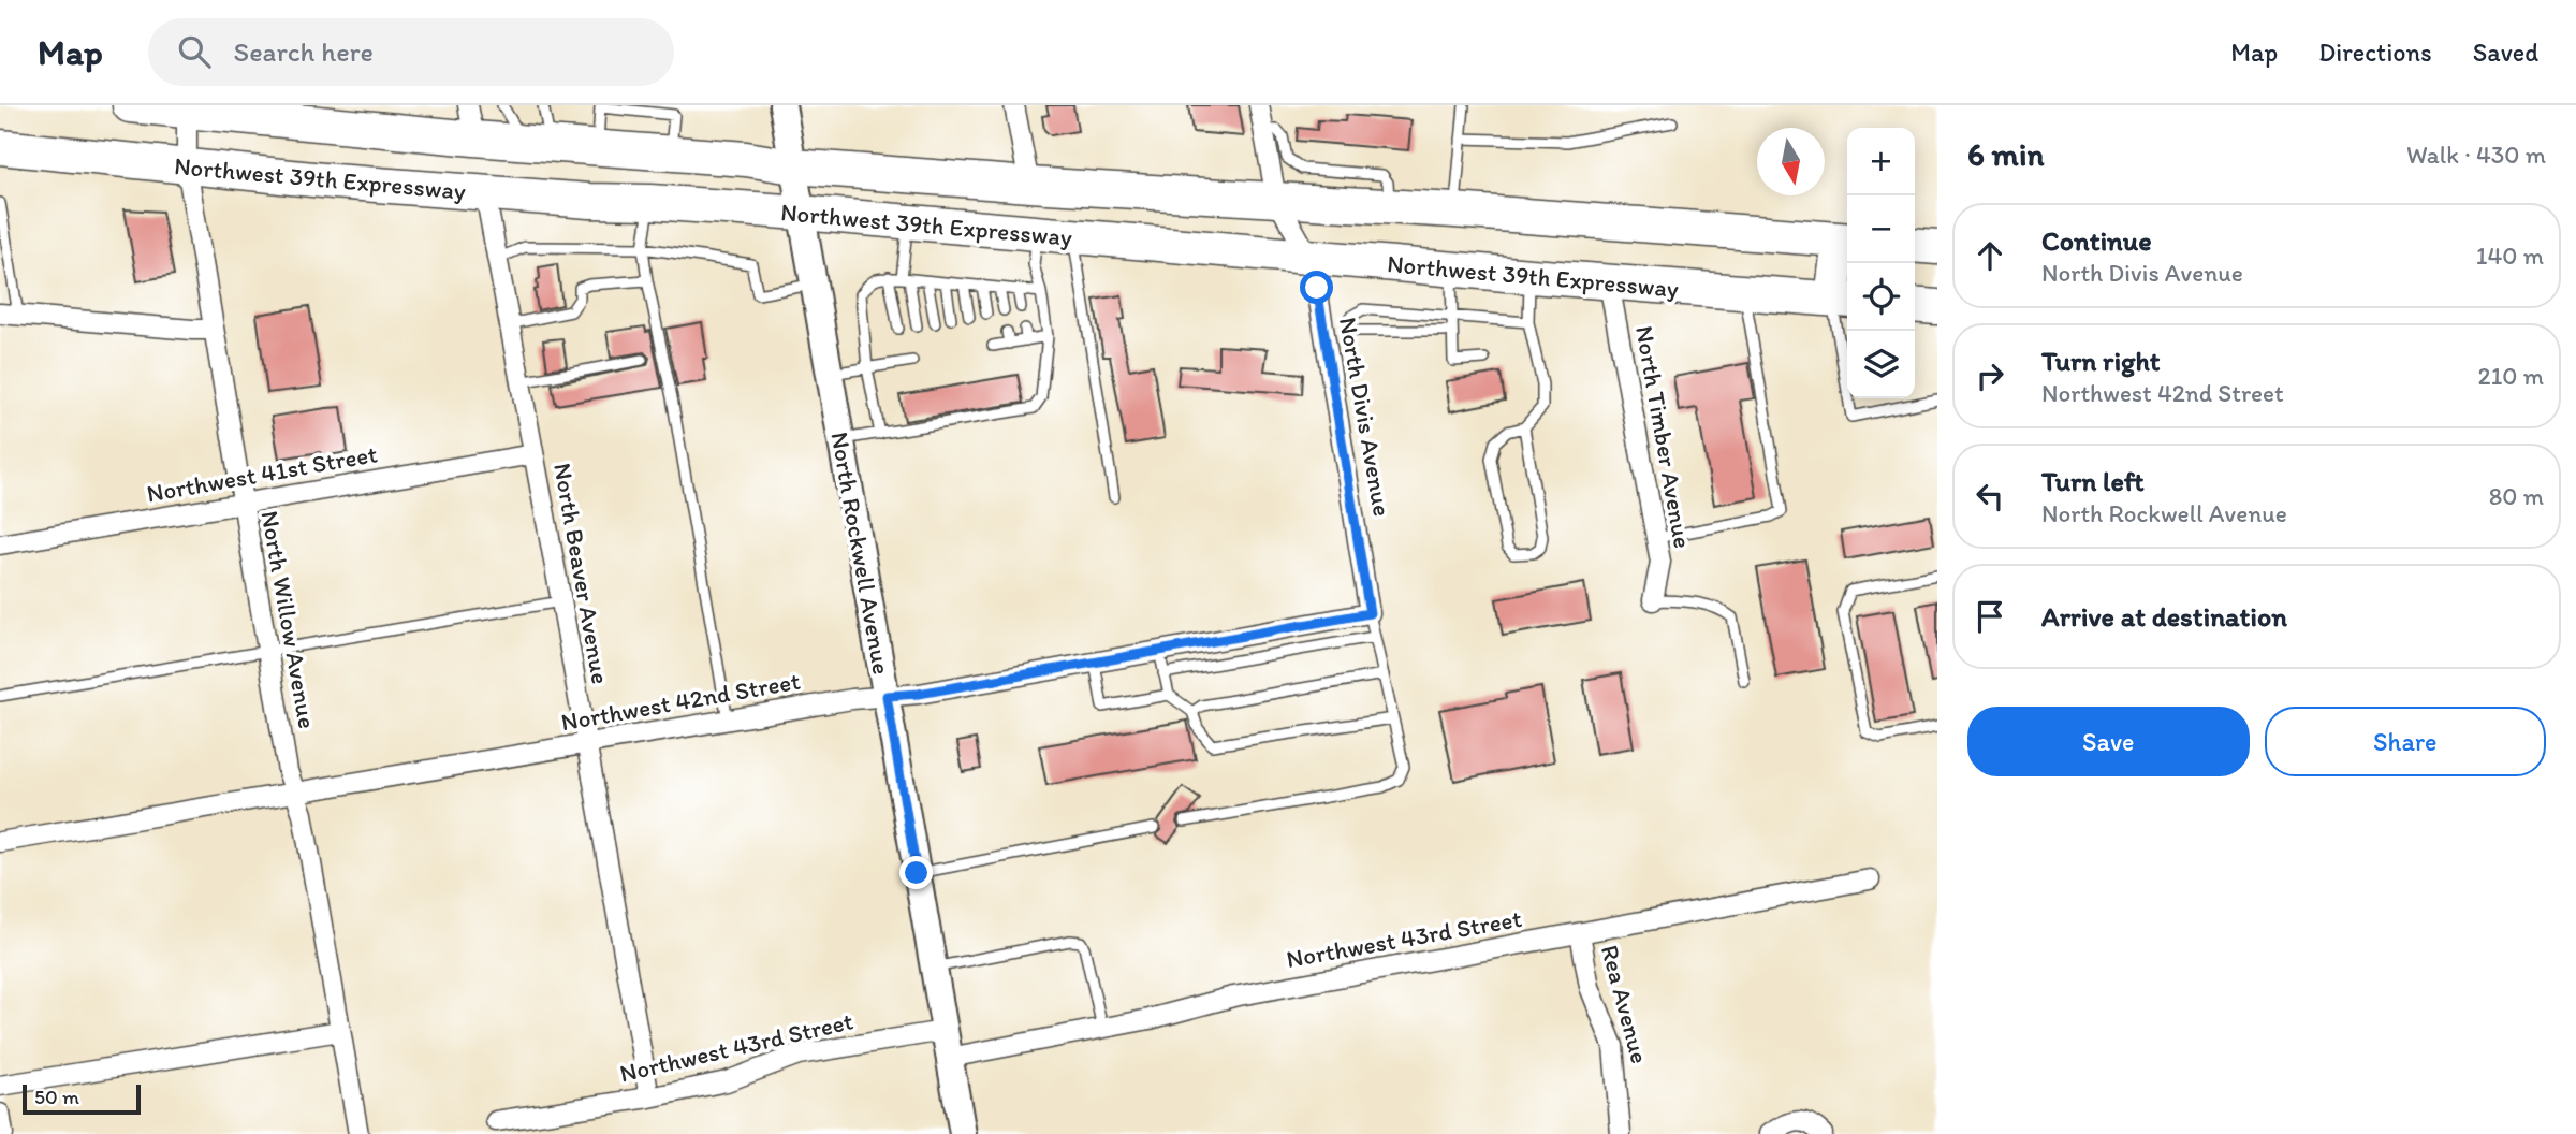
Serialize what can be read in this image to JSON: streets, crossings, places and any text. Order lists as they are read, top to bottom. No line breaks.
{"streets":{"highway":["Northwest 39th Expressway"],"main road":["North Rockwell Avenue"],"street":["North Divis Avenue","North Timber Avenue","Northwest 41st Street","North Beaver Avenue","North Willow Avenue","Northwest 42nd Street","Northwest 43rd Street","Rea Avenue"]},"crossings":[["Northwest 39th Expressway","North Divis Avenue"],["Northwest 39th Expressway","North Timber Avenue"],["Northwest 39th Expressway","North Rockwell Avenue"],["Northwest 39th Expressway","North Beaver Avenue"],["Northwest 39th Expressway","North Willow Avenue"],["North Divis Avenue","Northwest 42nd Street"],["Northwest 41st Street","North Beaver Avenue"],["Northwest 41st Street","North Willow Avenue"],["North Rockwell Avenue","Northwest 42nd Street"],["North Rockwell Avenue","Northwest 43rd Street"],["North Beaver Avenue","Northwest 42nd Street"],["North Beaver Avenue","Northwest 43rd Street"],["North Willow Avenue","Northwest 42nd Street"],["Northwest 43rd Street","Rea Avenue"]],"scale_bar":"50 m","north":"bottom","page":{"header":"Map","search":"Search here","nav":["Map","Directions","Saved"],"heading":["6 min","Walk · 430 m"],"map_buttons":["+","−"],"list":[["Continue","North Divis Avenue","140 m"],["Turn right","Northwest 42nd Street","210 m"],["Turn left","North Rockwell Avenue","80 m"],"Arrive at destination"],"buttons":["Save","Share"],"scale":"50 m"}}
